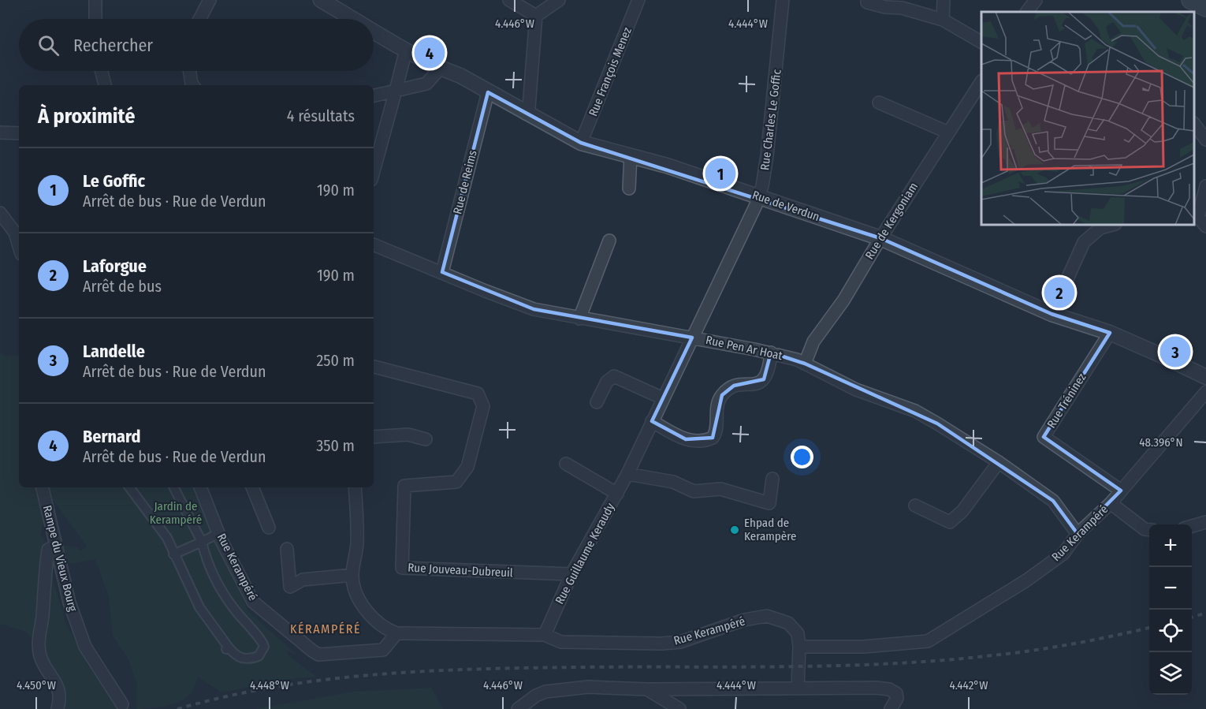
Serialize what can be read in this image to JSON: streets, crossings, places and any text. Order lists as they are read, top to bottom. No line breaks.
{"streets":{"street":["Rue François Menez","Rue Charles Le Goffic","Rue de Reims","Rue de Verdun","Rue de Kergoniam","Rue Pen Ar Hoat","Rue Tréninez","Rue Kerampéré","Rue Guillaume Keraudy","Rampe du Vieux Bourg","Rue Jouveau-Dubreuil"]},"crossings":[["Rue François Menez","Rue de Verdun"],["Rue Charles Le Goffic","Rue de Verdun"],["Rue Charles Le Goffic","Rue Pen Ar Hoat"],["Rue Charles Le Goffic","Rue Guillaume Keraudy"],["Rue de Reims","Rue de Verdun"],["Rue de Reims","Rue Pen Ar Hoat"],["Rue de Verdun","Rue de Kergoniam"],["Rue de Verdun","Rue Tréninez"],["Rue de Kergoniam","Rue Pen Ar Hoat"],["Rue Pen Ar Hoat","Rue Kerampéré"],["Rue Pen Ar Hoat","Rue Guillaume Keraudy"],["Rue Tréninez","Rue Kerampéré"],["Rue Kerampéré","Rue Guillaume Keraudy"],["Rue Guillaume Keraudy","Rue Jouveau-Dubreuil"]],"districts":["KÉRAMPÉRÉ"],"parks":["Jardin de Kerampéré"],"places":["Ehpad de Kerampère"],"page":{"search":"Rechercher","pins":["4","1","2","3"],"heading":["À proximité","4 résultats"],"list":[{"mark":"1","name":"Le Goffic","note":"Arrêt de bus · Rue de Verdun","value":"190 m"},{"mark":"2","name":"Laforgue","note":"Arrêt de bus","value":"190 m"},{"mark":"3","name":"Landelle","note":"Arrêt de bus · Rue de Verdun","value":"250 m"},{"mark":"4","name":"Bernard","note":"Arrêt de bus · Rue de Verdun","value":"350 m"}],"map_buttons":["+","−"]},"coordinates":["4.446°W","4.444°W","48.396°N","4.450°W","4.448°W","4.442°W"]}
